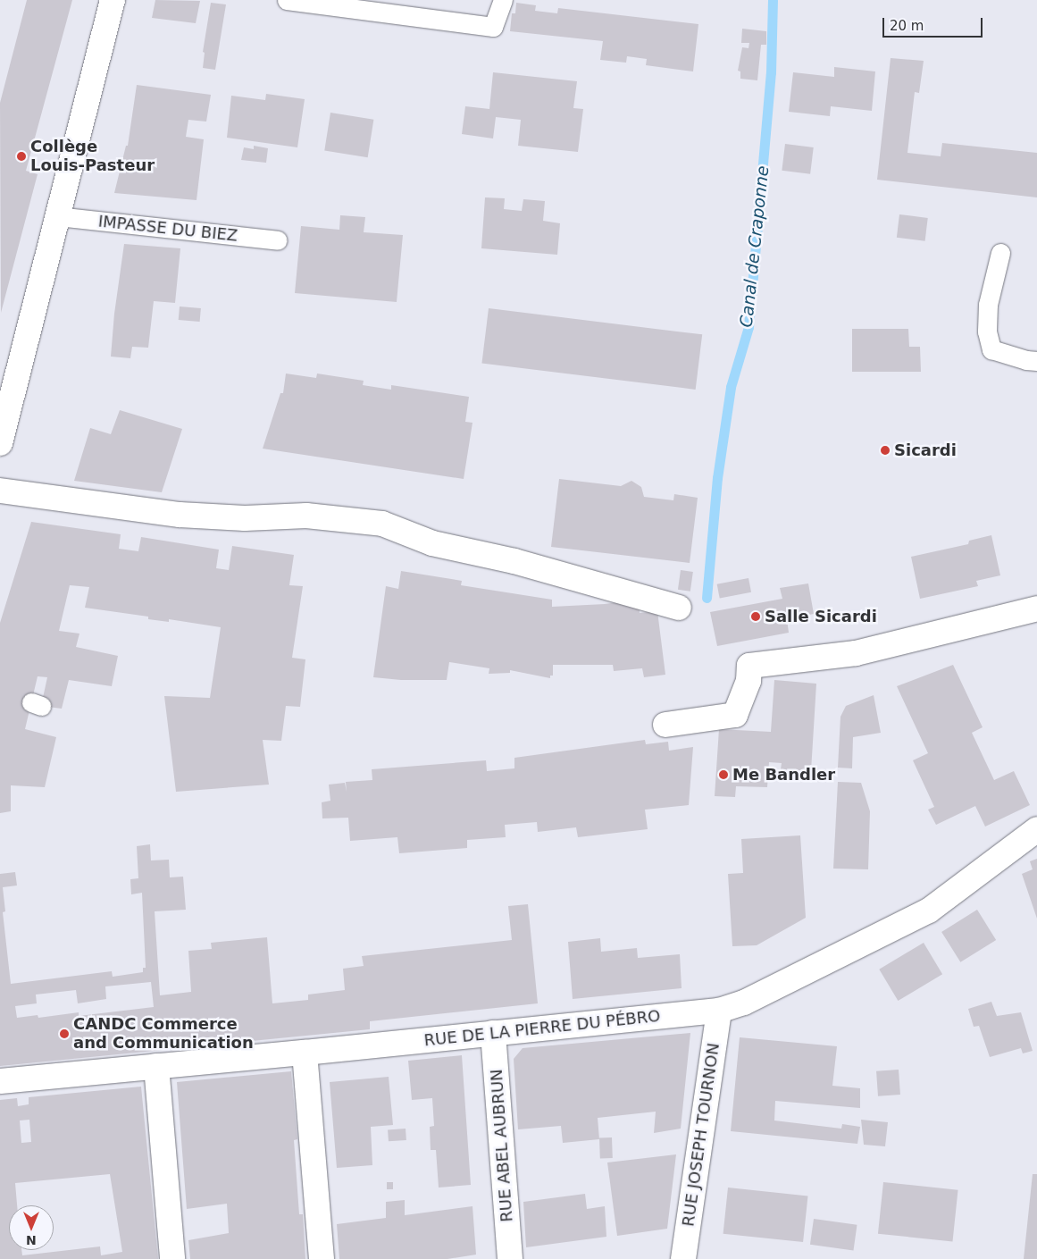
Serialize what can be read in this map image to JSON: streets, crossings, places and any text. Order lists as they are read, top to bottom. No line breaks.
{"streets":{"street":["RUE DE LA PIERRE DU PÉBRO","RUE JOSEPH TOURNON","RUE ABEL AUBRUN"],"lane":["IMPASSE DU BIEZ"]},"crossings":[["RUE DE LA PIERRE DU PÉBRO","RUE JOSEPH TOURNON"],["RUE DE LA PIERRE DU PÉBRO","RUE ABEL AUBRUN"]],"water":["Canal de Craponne"],"places":["Collège Louis-Pasteur","Sicardi","Salle Sicardi","Me Bandler","CANDC Commerce and Communication"],"scale_bar":"20 m","north":"bottom"}
